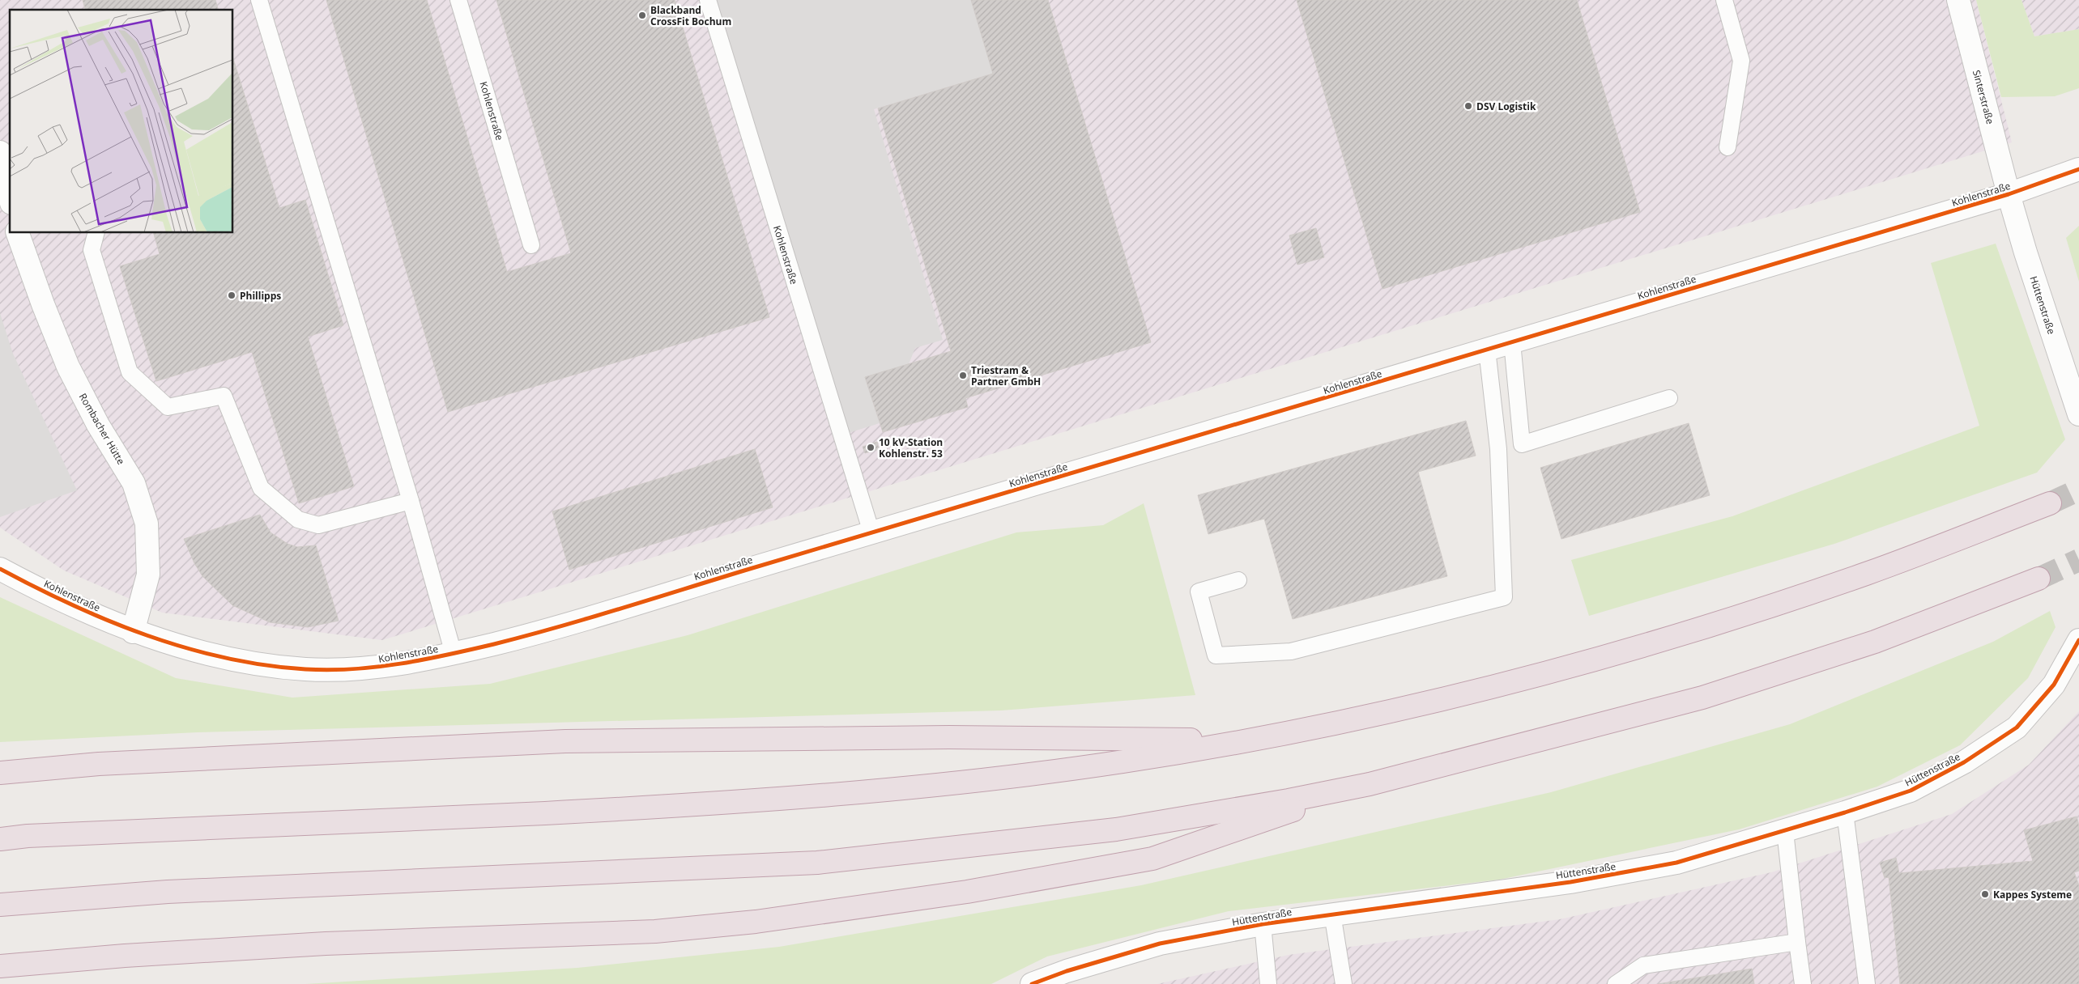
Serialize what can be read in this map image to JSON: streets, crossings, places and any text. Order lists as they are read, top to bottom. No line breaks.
{"streets":{"street":["Sinterstraße","Kohlenstraße","Hüttenstraße","Rombacher Hütte"]},"crossings":[["Sinterstraße","Kohlenstraße"],["Sinterstraße","Hüttenstraße"],["Kohlenstraße","Hüttenstraße"],["Kohlenstraße","Rombacher Hütte"]],"places":["Blackband CrossFit Bochum","DSV Logistik","Phillipps","Triestram & Partner GmbH","10 kV-Station Kohlenstr. 53","Kappes Systeme"]}
